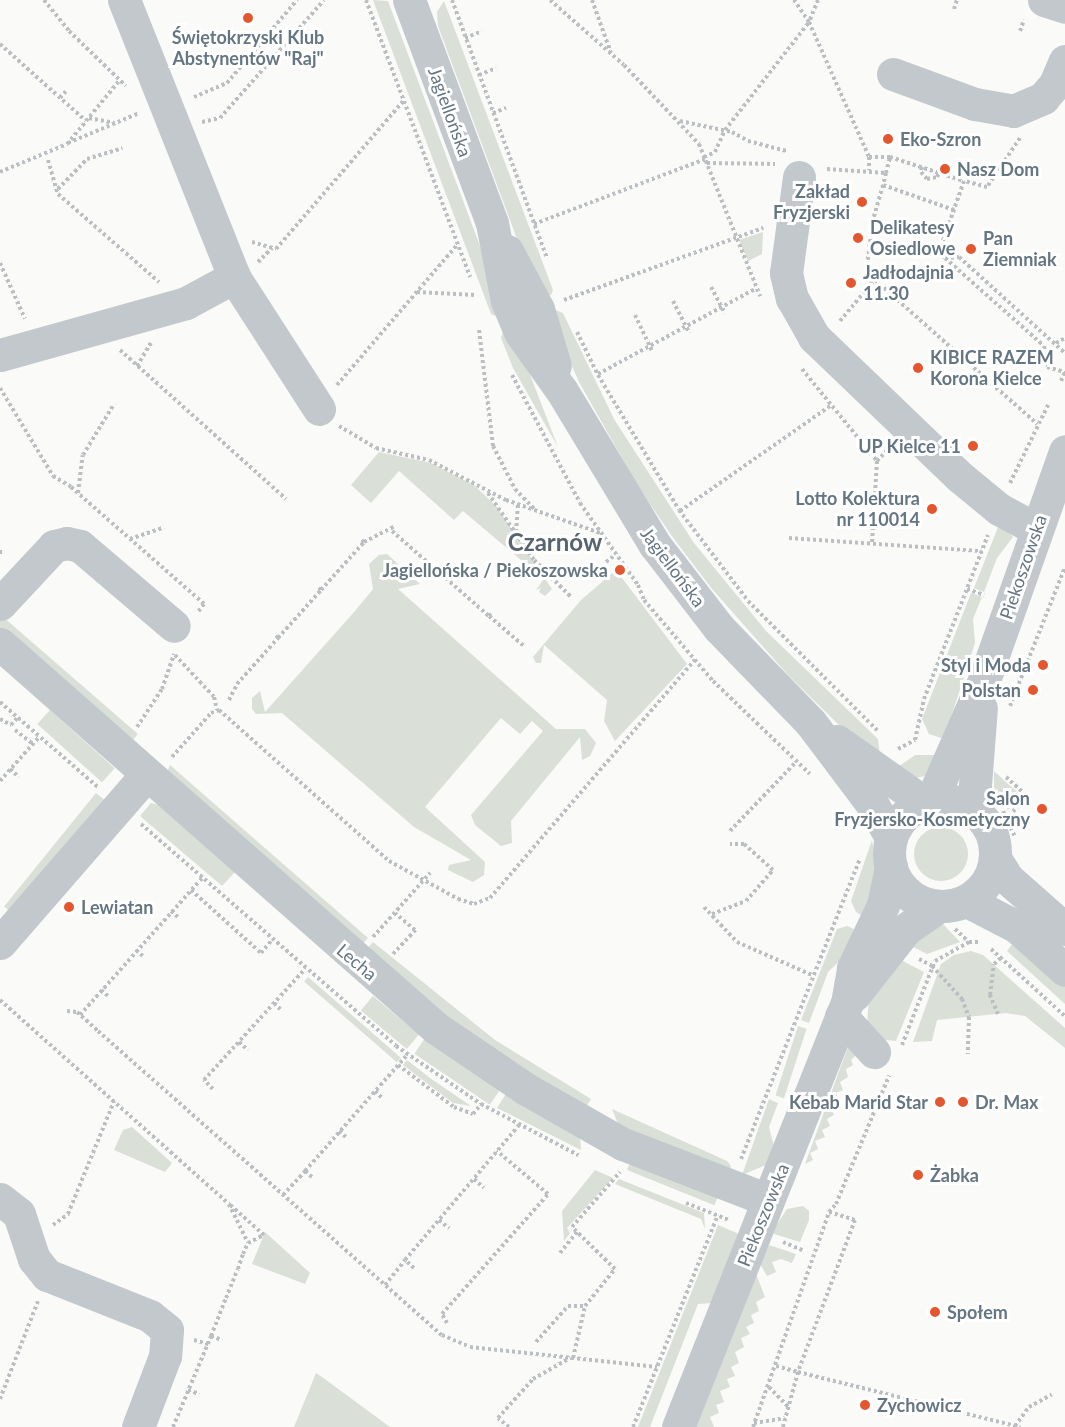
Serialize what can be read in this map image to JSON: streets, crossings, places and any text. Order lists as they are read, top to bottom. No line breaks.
{"streets":{"street":["Jagiellońska","Piekoszowska","Lecha"]},"crossings":[["Jagiellońska","Piekoszowska"],["Piekoszowska","Lecha"]],"districts":["Czarnów"],"places":["Świętokrzyski Klub Abstynentów \"Raj\"","Eko-Szron","Nasz Dom","Zakład Fryzjerski","Delikatesy Osiedlowe","Pan Ziemniak","Jadłodajnia 11.30","KIBICE RAZEM Korona Kielce","UP Kielce 11","Lotto Kolektura nr 110014","Jagiellońska / Piekoszowska","Styl i Moda","Polstan","Salon Fryzjersko-Kosmetyczny","Lewiatan","Kebab Marid Star","Dr. Max","Żabka","Społem","Zychowicz"]}
